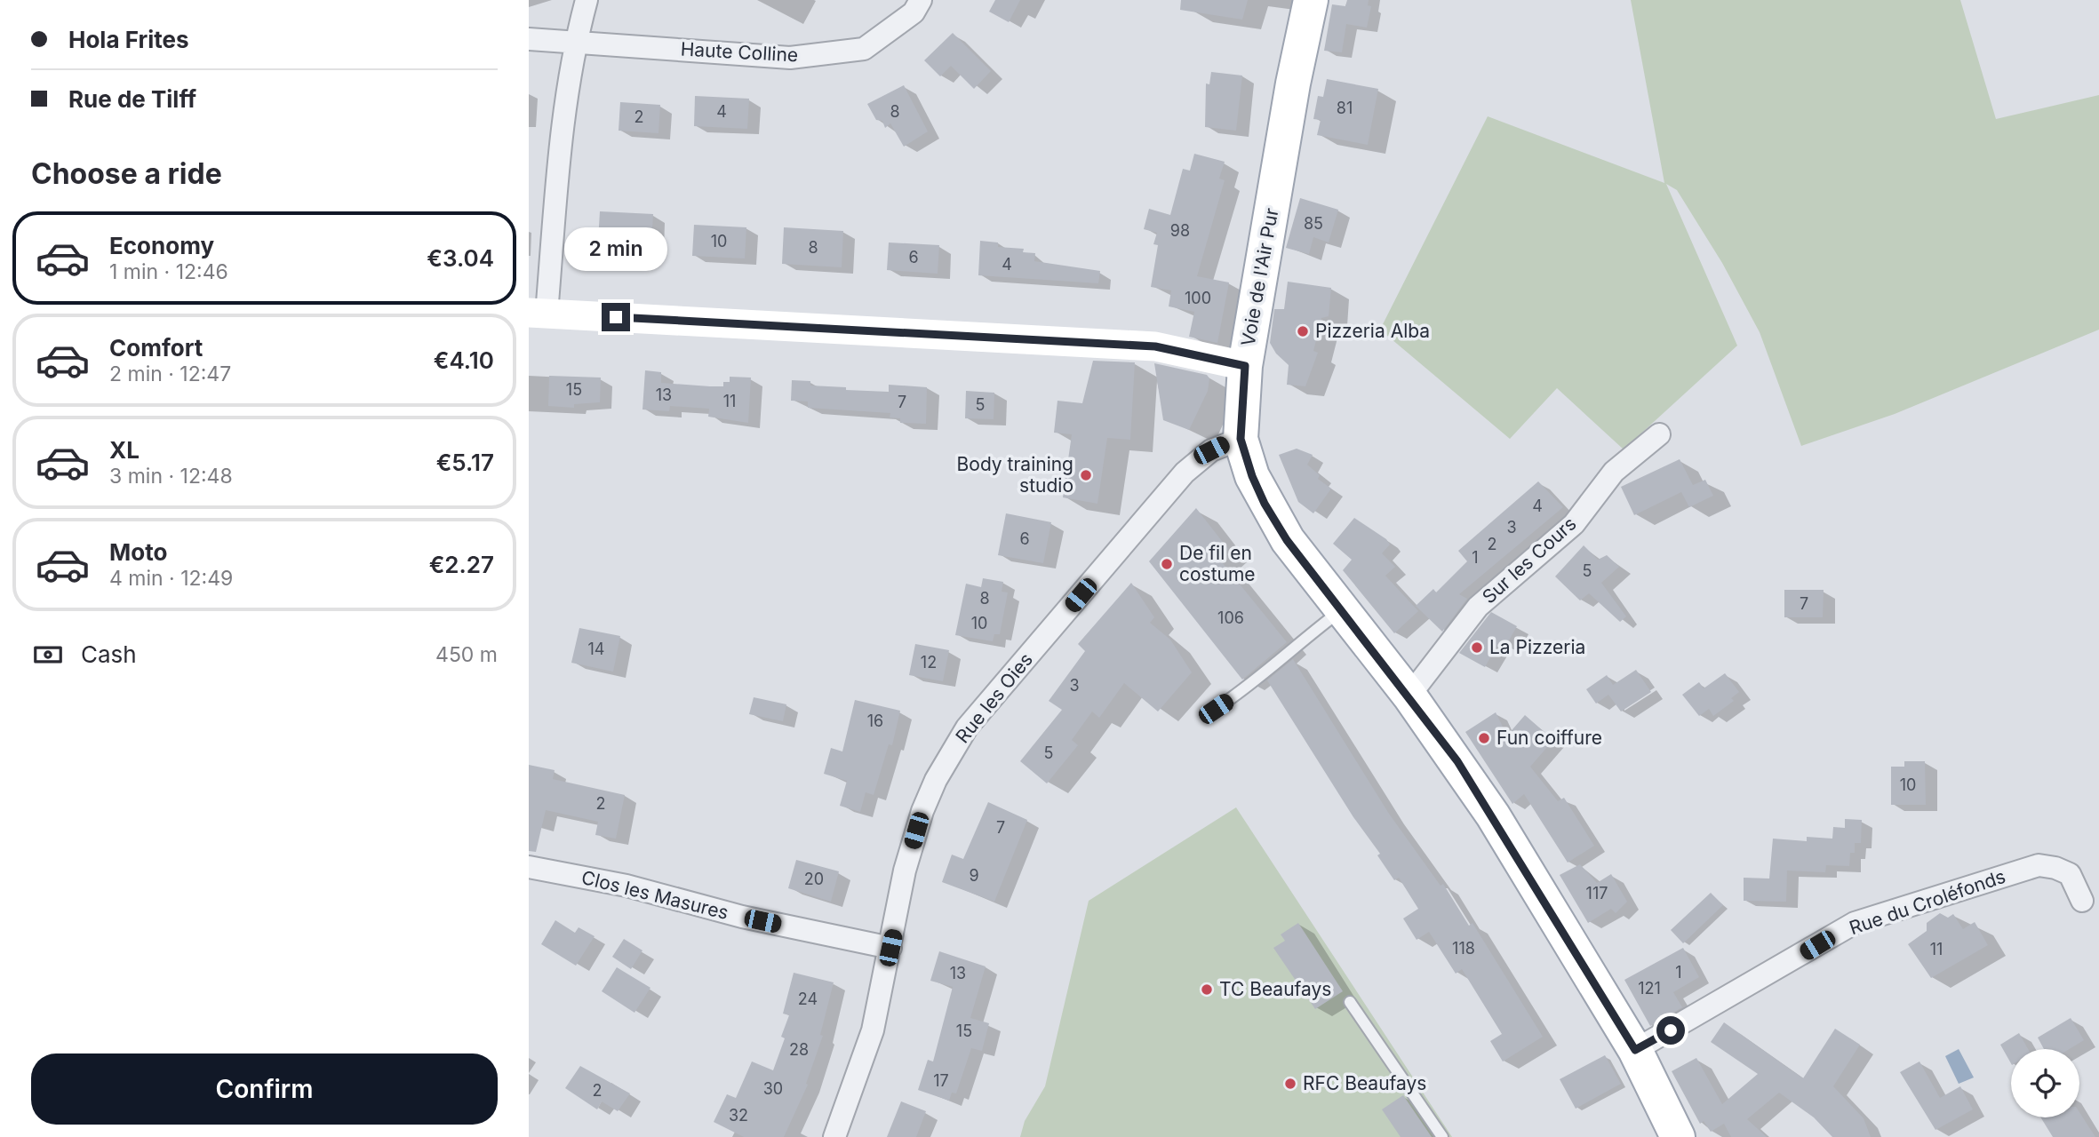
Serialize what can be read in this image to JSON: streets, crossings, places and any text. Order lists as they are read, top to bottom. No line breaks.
{"streets":{"main road":["Voie de l'Air Pur"],"street":["Haute Colline","Sur les Cours","Rue les Oies","Clos les Masures","Rue du Croléfonds"]},"crossings":[["Voie de l'Air Pur","Sur les Cours"],["Voie de l'Air Pur","Rue les Oies"],["Voie de l'Air Pur","Rue du Croléfonds"],["Rue les Oies","Clos les Masures"]],"places":["Pizzeria Alba","Body training studio","De fil en costume","La Pizzeria","Fun coiffure","TC Beaufays","RFC Beaufays"],"house_numbers":["81","4","8","2","85","98","10","8","6","4","100","15","13","11","7","5","4","3","6","2","1","5","8","7","106","10","14","12","3","16","5","10","2","7","9","20","117","118","11","1","13","121","24","15","28","17","30","2","32"],"page":{"banner":["Hola Frites","Rue de Tilff"],"heading":"Choose a ride","list":[{"name":"Economy","note":"1 min · 12:46","value":"€3.04"},{"name":"Comfort","note":"2 min · 12:47","value":"€4.10"},{"name":"XL","note":"3 min · 12:48","value":"€5.17"},{"name":"Moto","note":"4 min · 12:49","value":"€2.27"}],"bubble":"2 min","pay":["Cash","450 m"],"buttons":"Confirm"}}
